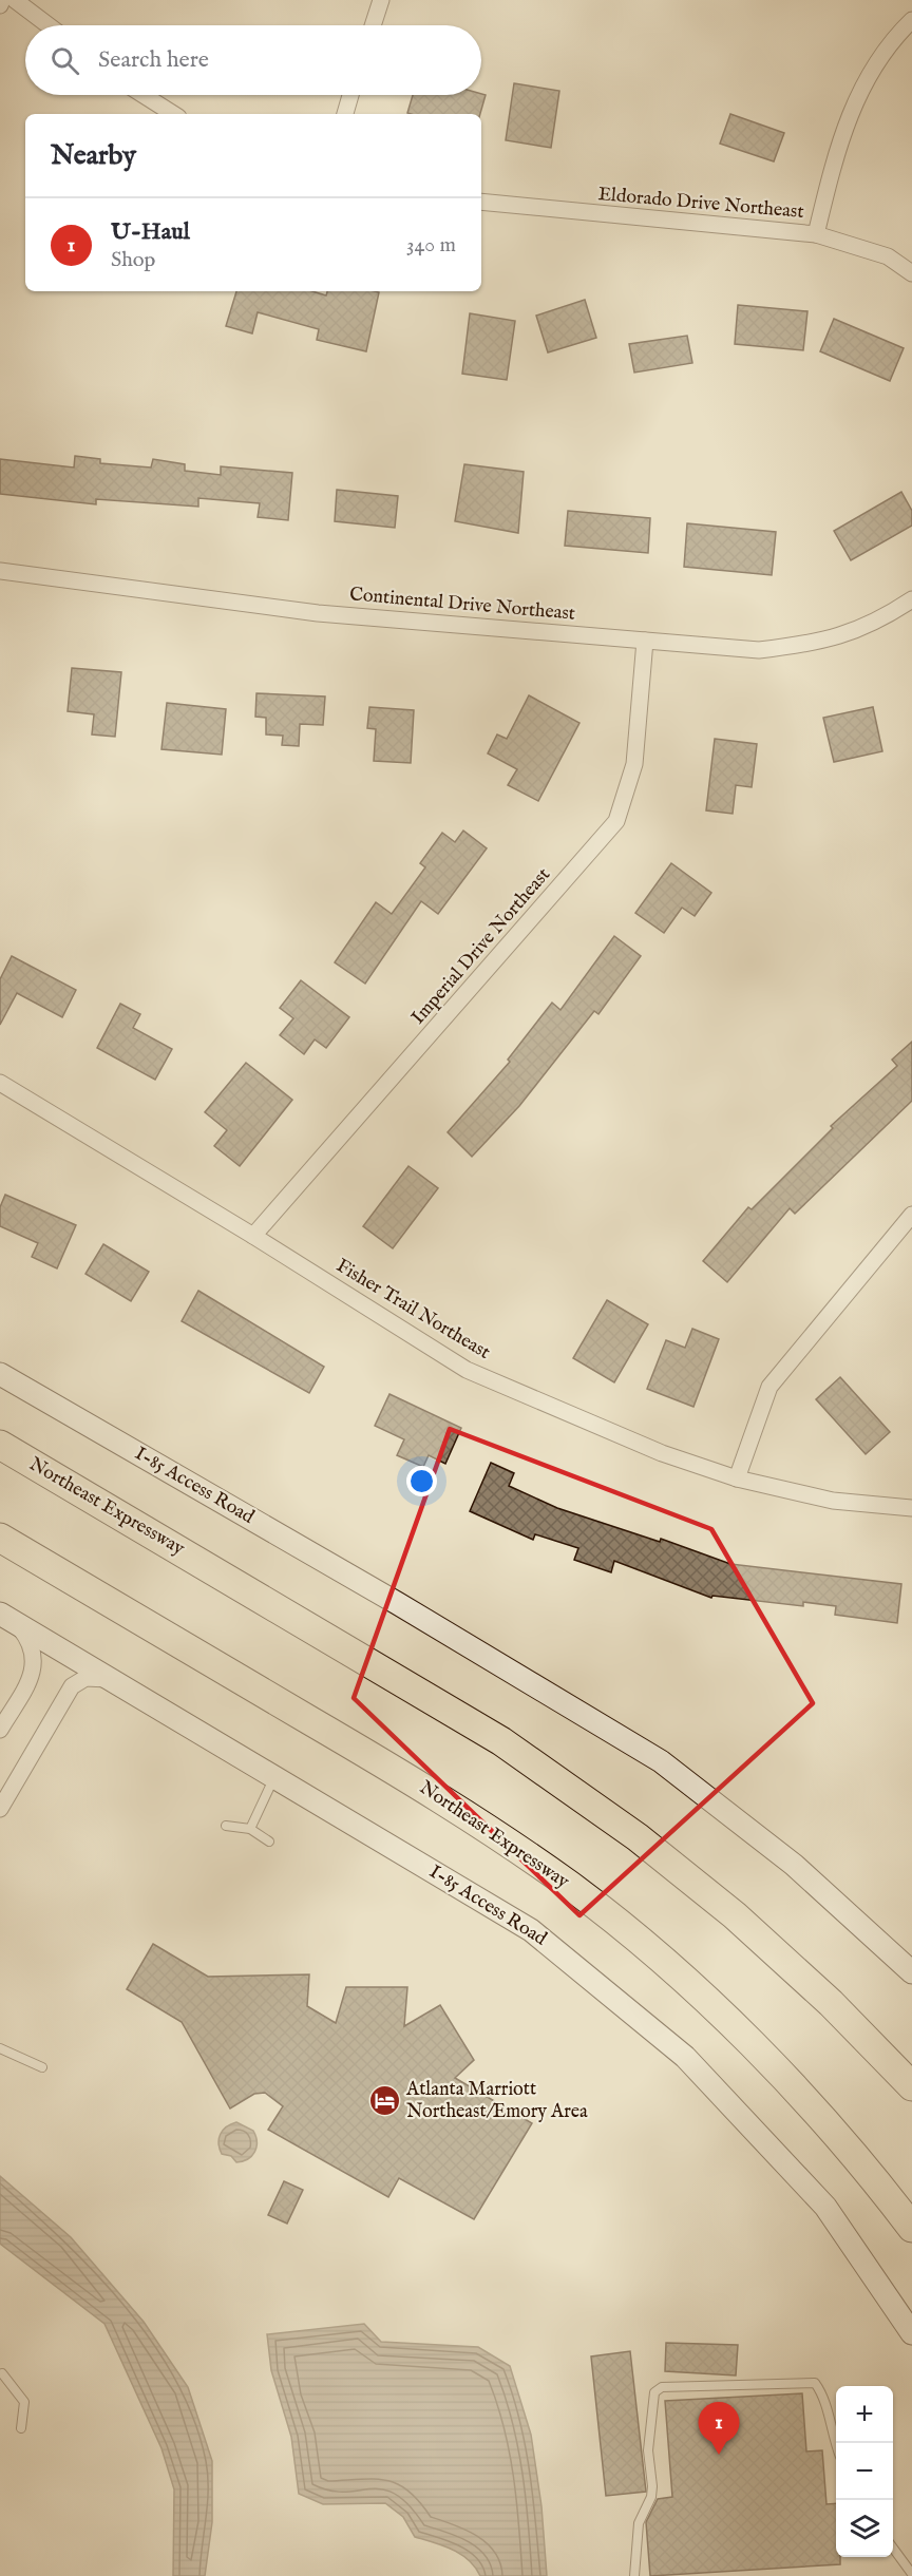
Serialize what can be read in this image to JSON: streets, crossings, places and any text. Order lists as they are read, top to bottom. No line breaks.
{"streets":{"highway":["Northeast Expressway"],"main road":["I-85 Access Road"],"street":["Eldorado Drive Northeast","Continental Drive Northeast","Imperial Drive Northeast","Fisher Trail Northeast"]},"crossings":[["Continental Drive Northeast","Imperial Drive Northeast"],["Imperial Drive Northeast","Fisher Trail Northeast"]],"places":{"hotel":["Atlanta Marriott Northeast/Emory Area"]},"page":{"search":"Search here","heading":"Nearby","list":[{"mark":"1","name":"U-Haul","note":"Shop","value":"340 m"}],"map_buttons":["+","−"],"pins":"1"}}
